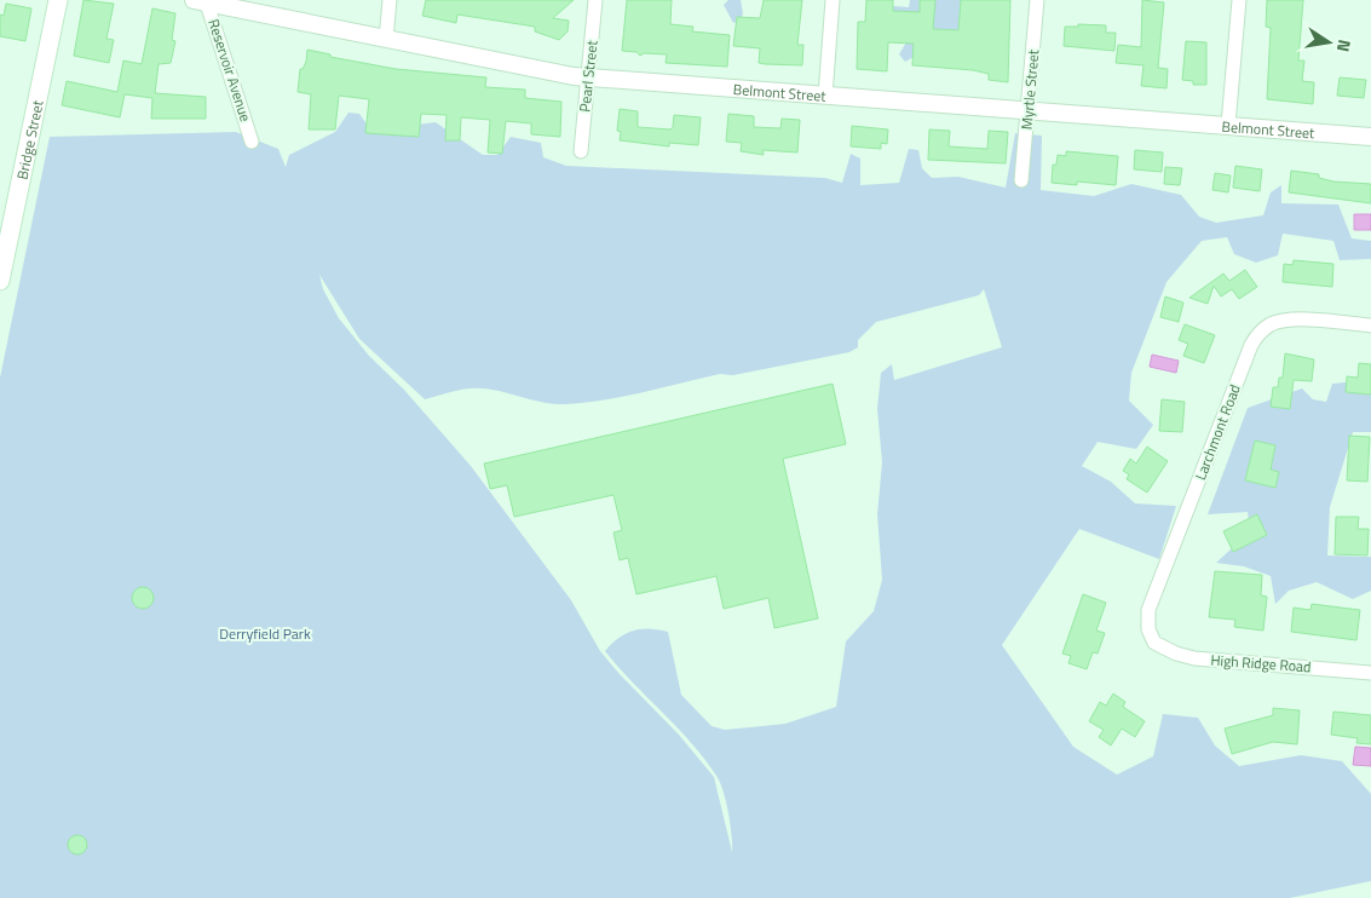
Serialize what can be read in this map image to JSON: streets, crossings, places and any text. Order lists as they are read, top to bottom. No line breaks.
{"streets":{"main road":["Bridge Street"],"street":["Reservoir Avenue","Pearl Street","Myrtle Street","Belmont Street","Larchmont Road","High Ridge Road"]},"crossings":[["Reservoir Avenue","Belmont Street"],["Pearl Street","Belmont Street"],["Myrtle Street","Belmont Street"],["Larchmont Road","High Ridge Road"]],"parks":["Derryfield Park"],"north":"right"}
